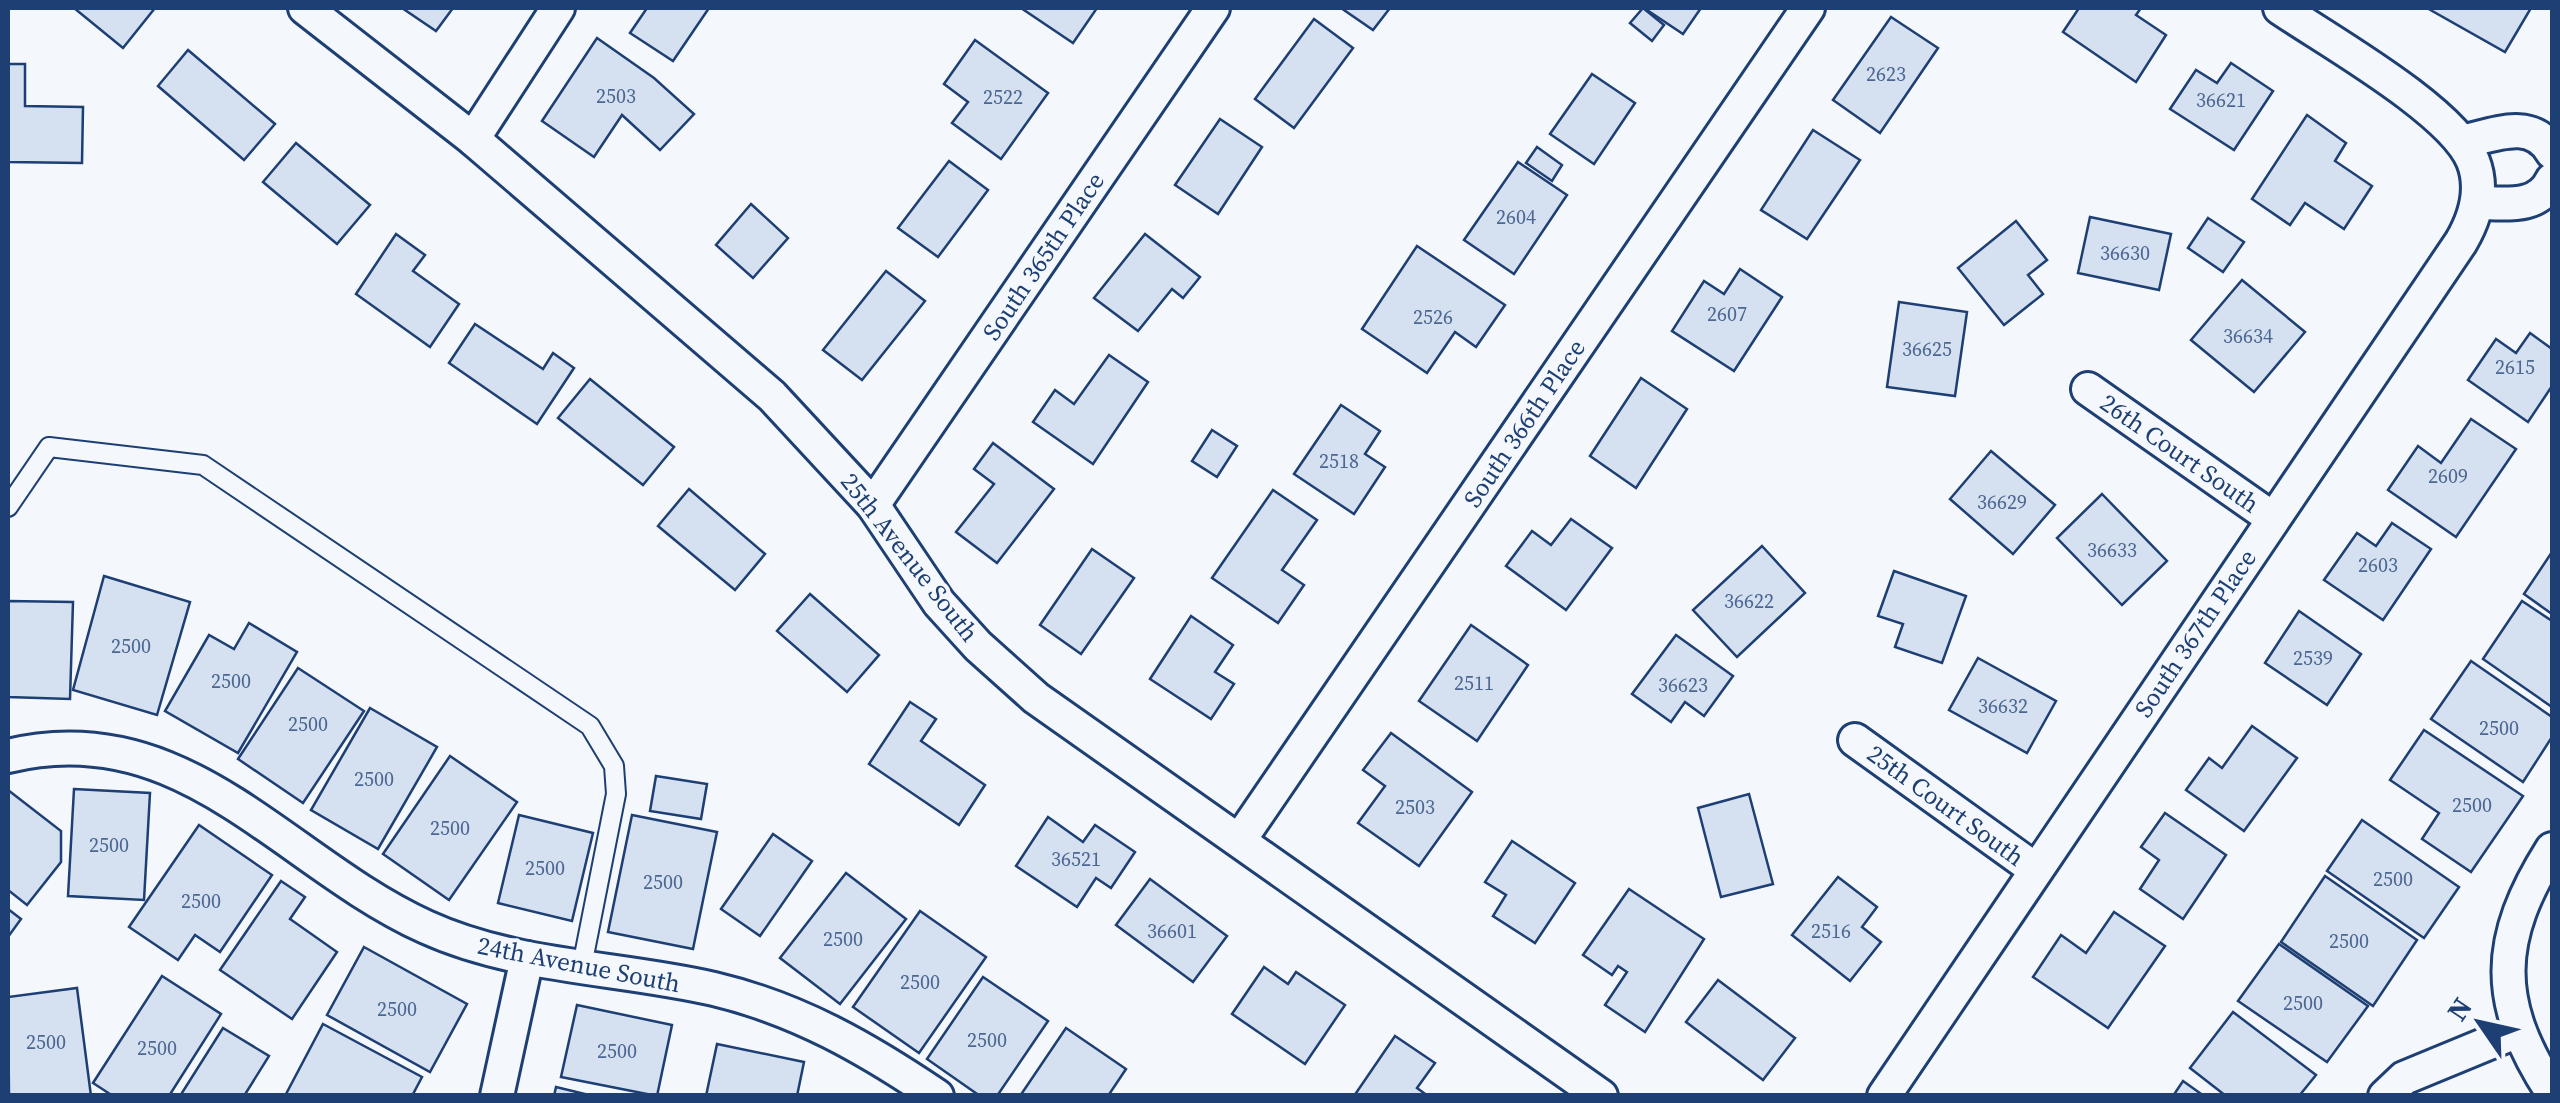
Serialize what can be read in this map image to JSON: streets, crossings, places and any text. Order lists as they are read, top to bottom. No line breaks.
{"streets":{"street":["South 365th Place","South 366th Place","26th Court South","25th Avenue South","South 367th Place","25th Court South","24th Avenue South"]},"crossings":[["South 365th Place","25th Avenue South"],["South 366th Place","25th Avenue South"],["26th Court South","South 367th Place"],["South 367th Place","25th Court South"]],"house_numbers":["2623","2503","2522","36621","2604","36630","2607","2526","36634","36625","2615","2518","2609","36629","36633","2603","36622","2500","2539","2500","2511","36623","36632","2500","2500","2500","2500","2503","2500","2500","36521","2500","2500","2500","2500","36601","2516","2500","2500","2500","2500","2500","2500","2500","2500","2500"],"north":"top left"}
